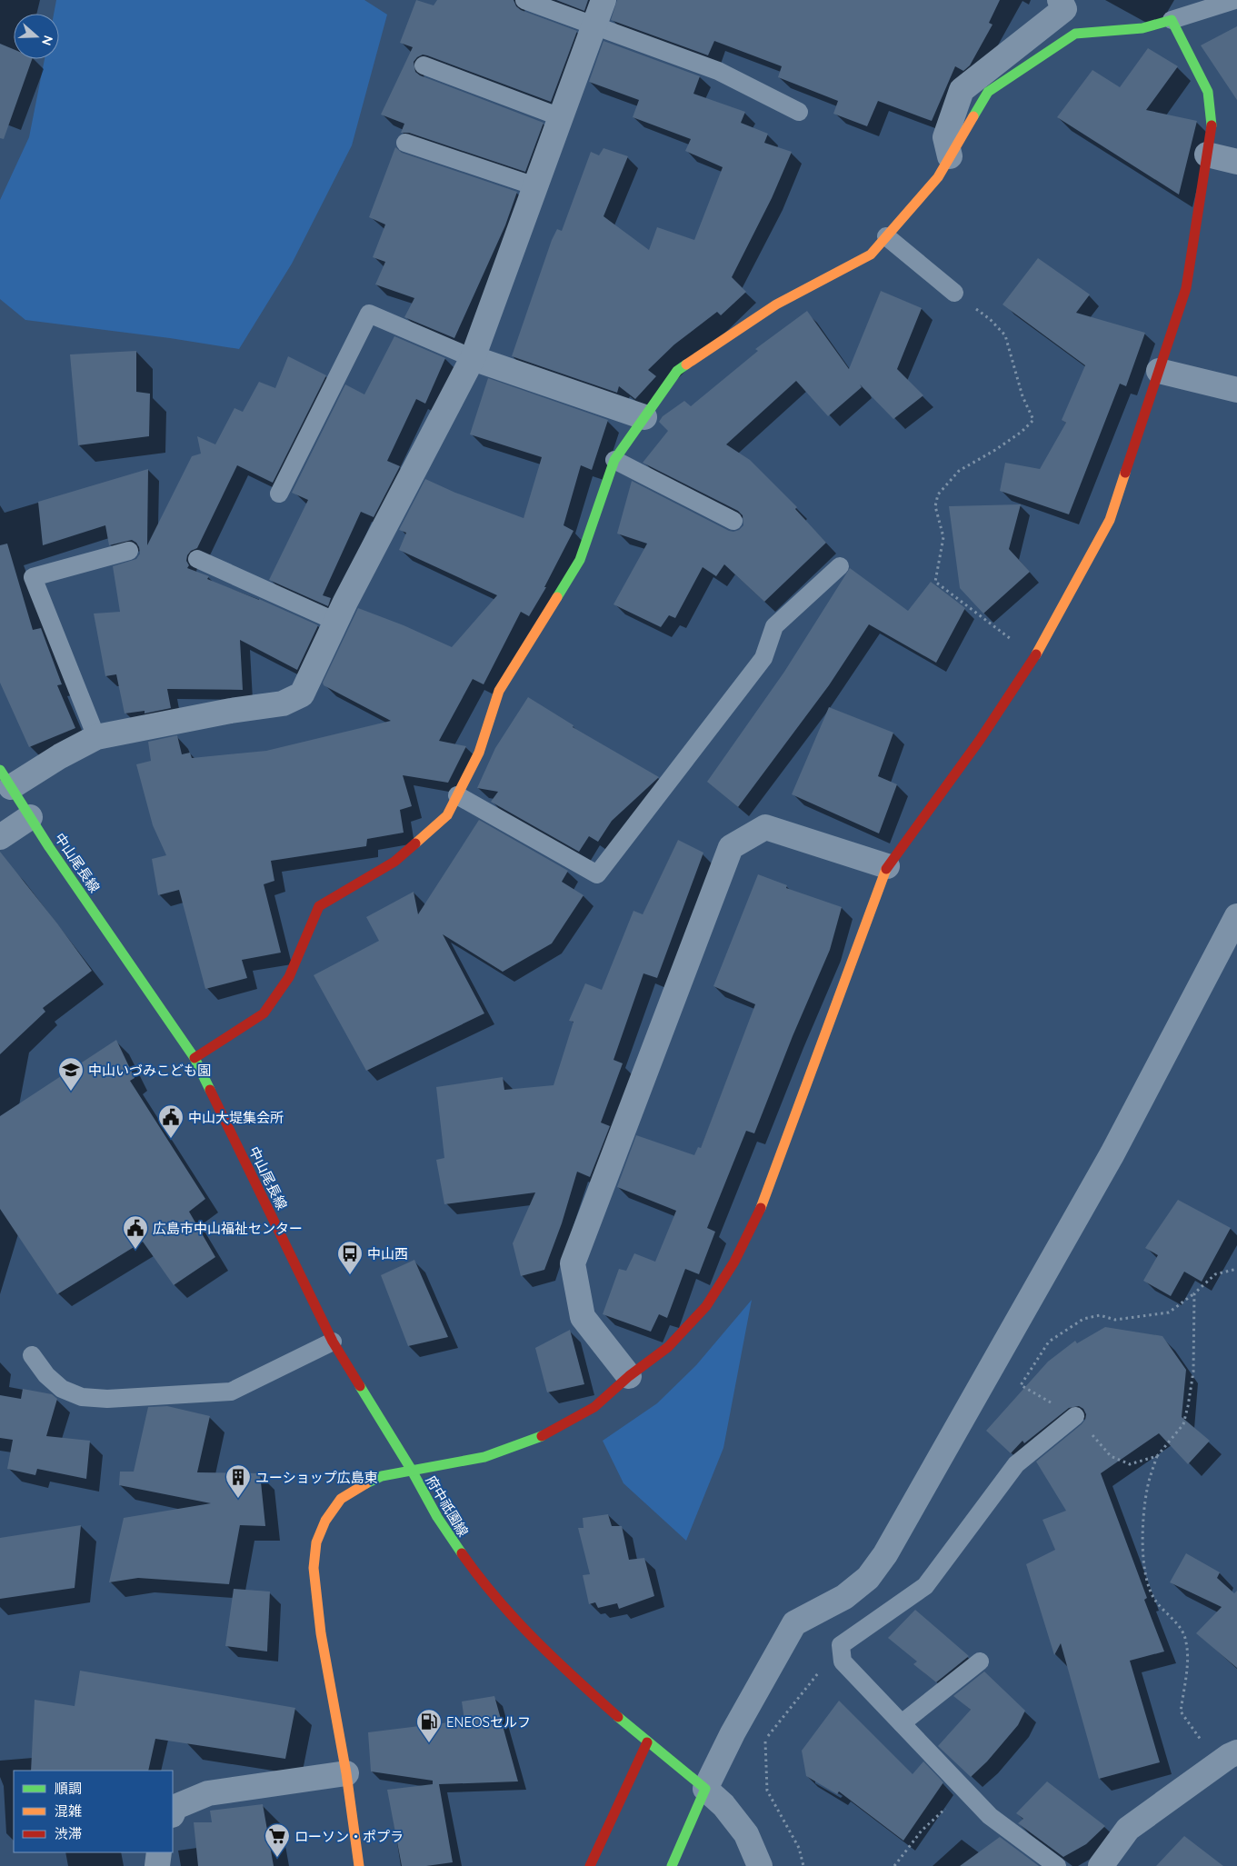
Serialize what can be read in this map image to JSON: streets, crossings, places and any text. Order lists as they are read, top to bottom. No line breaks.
{"streets":{"street":["中山尾長線","府中祇園線"]},"crossings":[["中山尾長線","府中祇園線"]],"places":{"school or university":["中山いづみこども園"],"public building":["中山大堤集会所","広島市中山福祉センター"],"bus stop":["中山西"],"building":["ユーショップ広島東"],"fuel station":["ENEOSセルフ"],"supermarket":["ローソン・ポプラ"]},"legend":["順調","混雑","渋滞"],"north":"right"}
